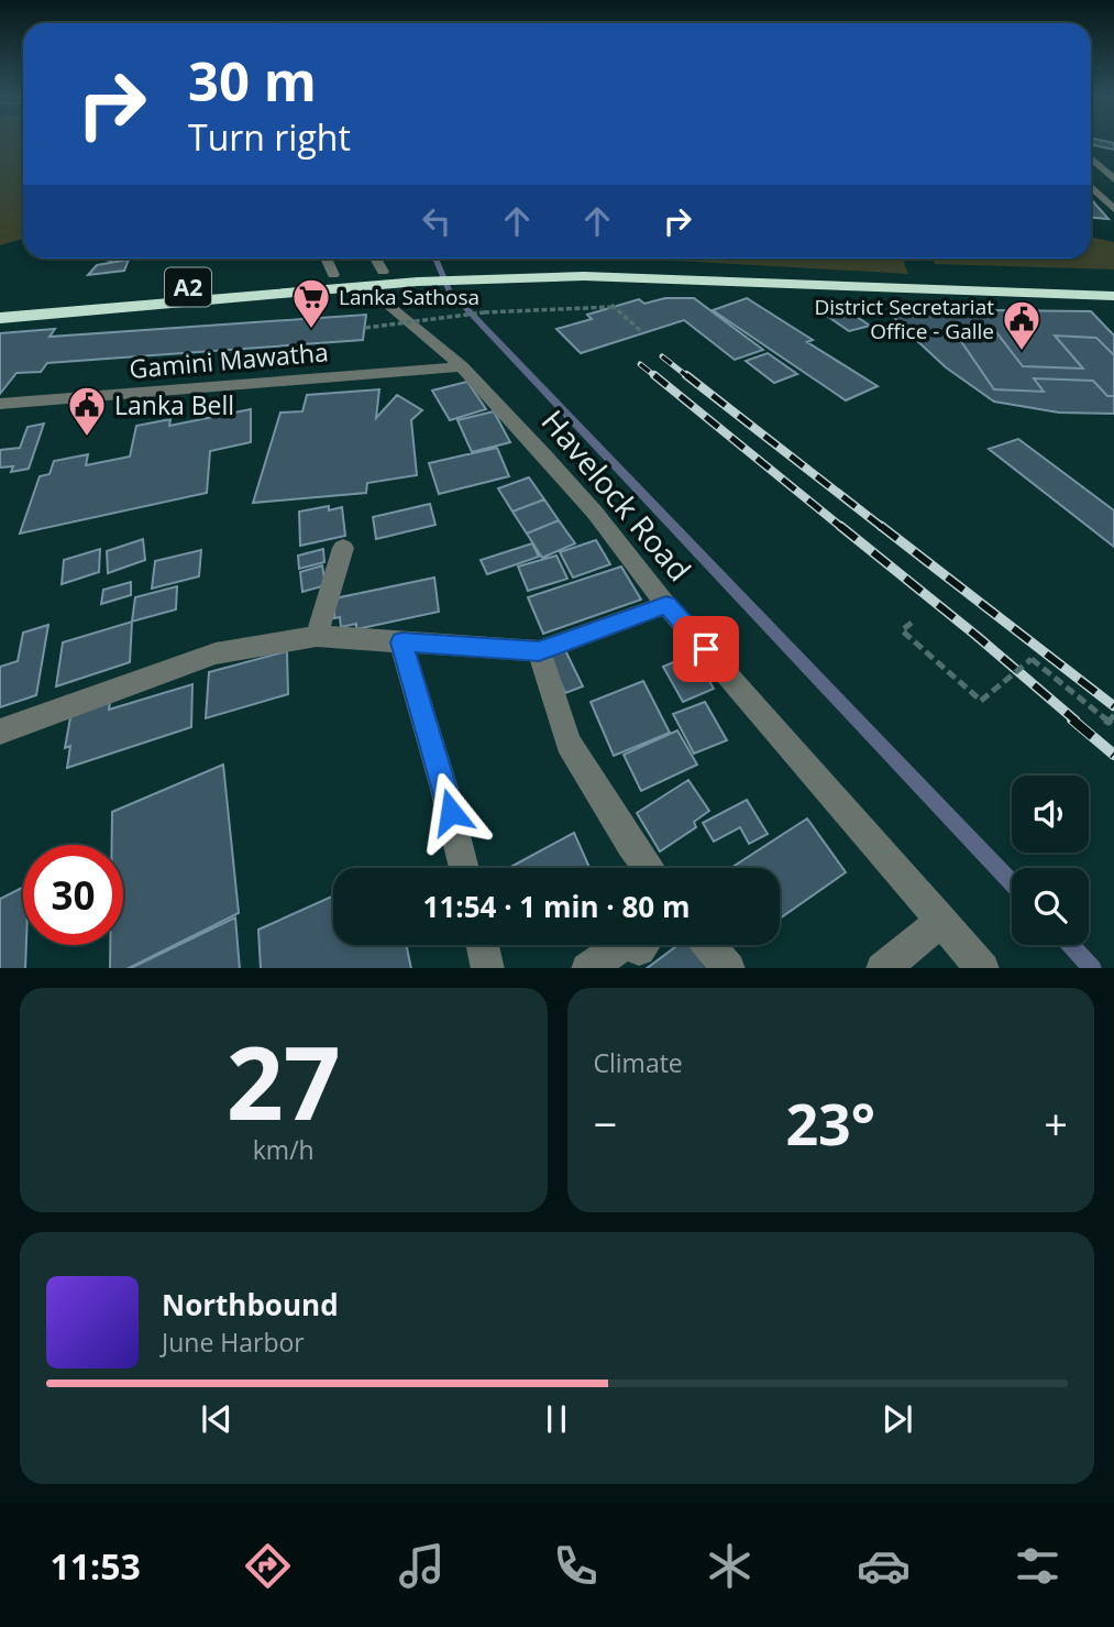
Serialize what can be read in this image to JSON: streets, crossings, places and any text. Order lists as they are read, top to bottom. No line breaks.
{"streets":{"highway":["A2"],"street":["Gamini Mawatha","Havelock Road"]},"crossings":[["A2","Havelock Road"],["Gamini Mawatha","Havelock Road"]],"places":{"supermarket":["Lanka Sathosa"],"public building":["District Secretariat Office - Galle","Lanka Bell"]},"page":{"turn":["30 m","Turn right"],"limit":"30","trip":"11:54 · 1 min · 80 m","tile":[["27","km/h"],"Climate"],"heat":["−","23°","+"],"song":["Northbound","June Harbor"],"tabs":"11:53"}}
